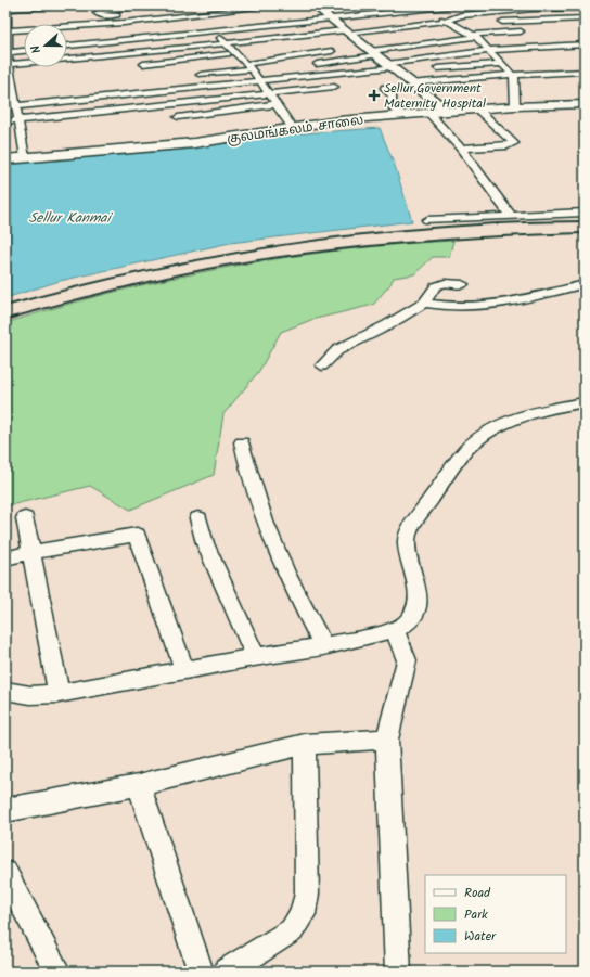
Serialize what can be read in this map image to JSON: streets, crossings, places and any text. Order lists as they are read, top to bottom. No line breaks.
{"streets":{"main road":["குலமங்கலம் சாலை"]},"water":["Sellur Kanmai"],"places":{"health":["Sellur,Government Maternity Hospital"]},"legend":["Road","Park","Water"],"north":"left"}
